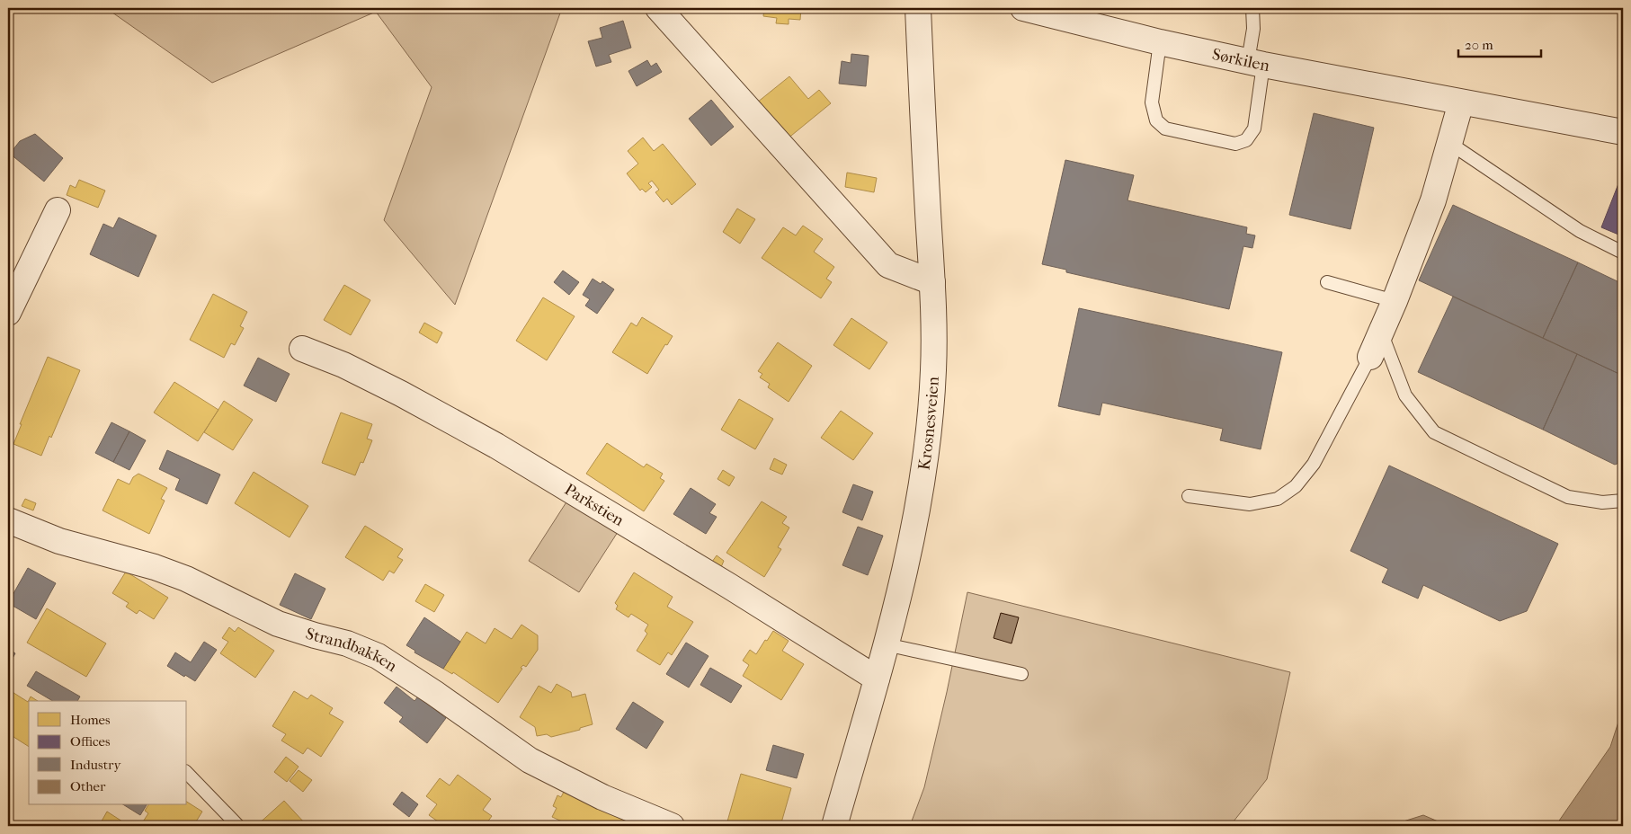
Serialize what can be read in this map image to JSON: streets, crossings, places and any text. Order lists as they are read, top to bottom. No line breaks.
{"streets":{"street":["Sørkilen","Krosnesveien","Parkstien","Strandbakken"]},"crossings":[["Krosnesveien","Parkstien"]],"legend":["Homes","Offices","Industry","Other"],"scale_bar":"20 m"}
